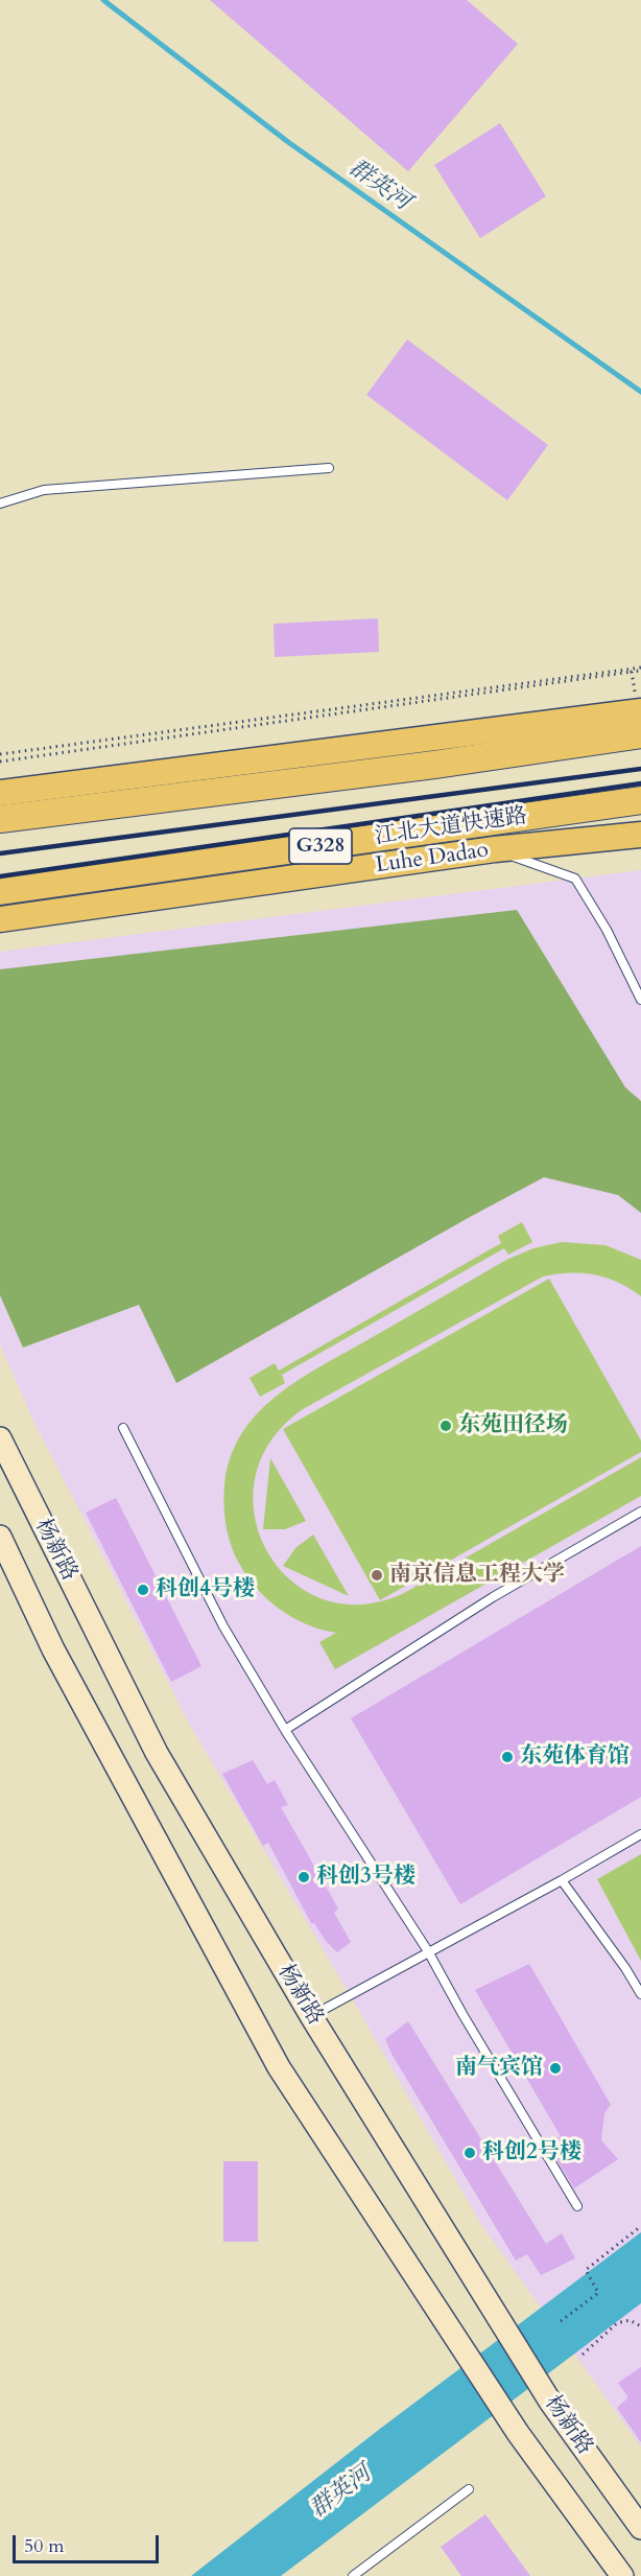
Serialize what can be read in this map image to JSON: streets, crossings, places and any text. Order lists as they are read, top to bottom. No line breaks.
{"streets":{"highway":["江北大道快速路","G328"],"main road":["Luhe Dadao","杨新路"]},"water":["群英河"],"places":["东苑田径场","南京信息工程大学","科创4号楼","东苑体育馆","科创3号楼","南气宾馆","科创2号楼"],"scale_bar":"50 m"}
